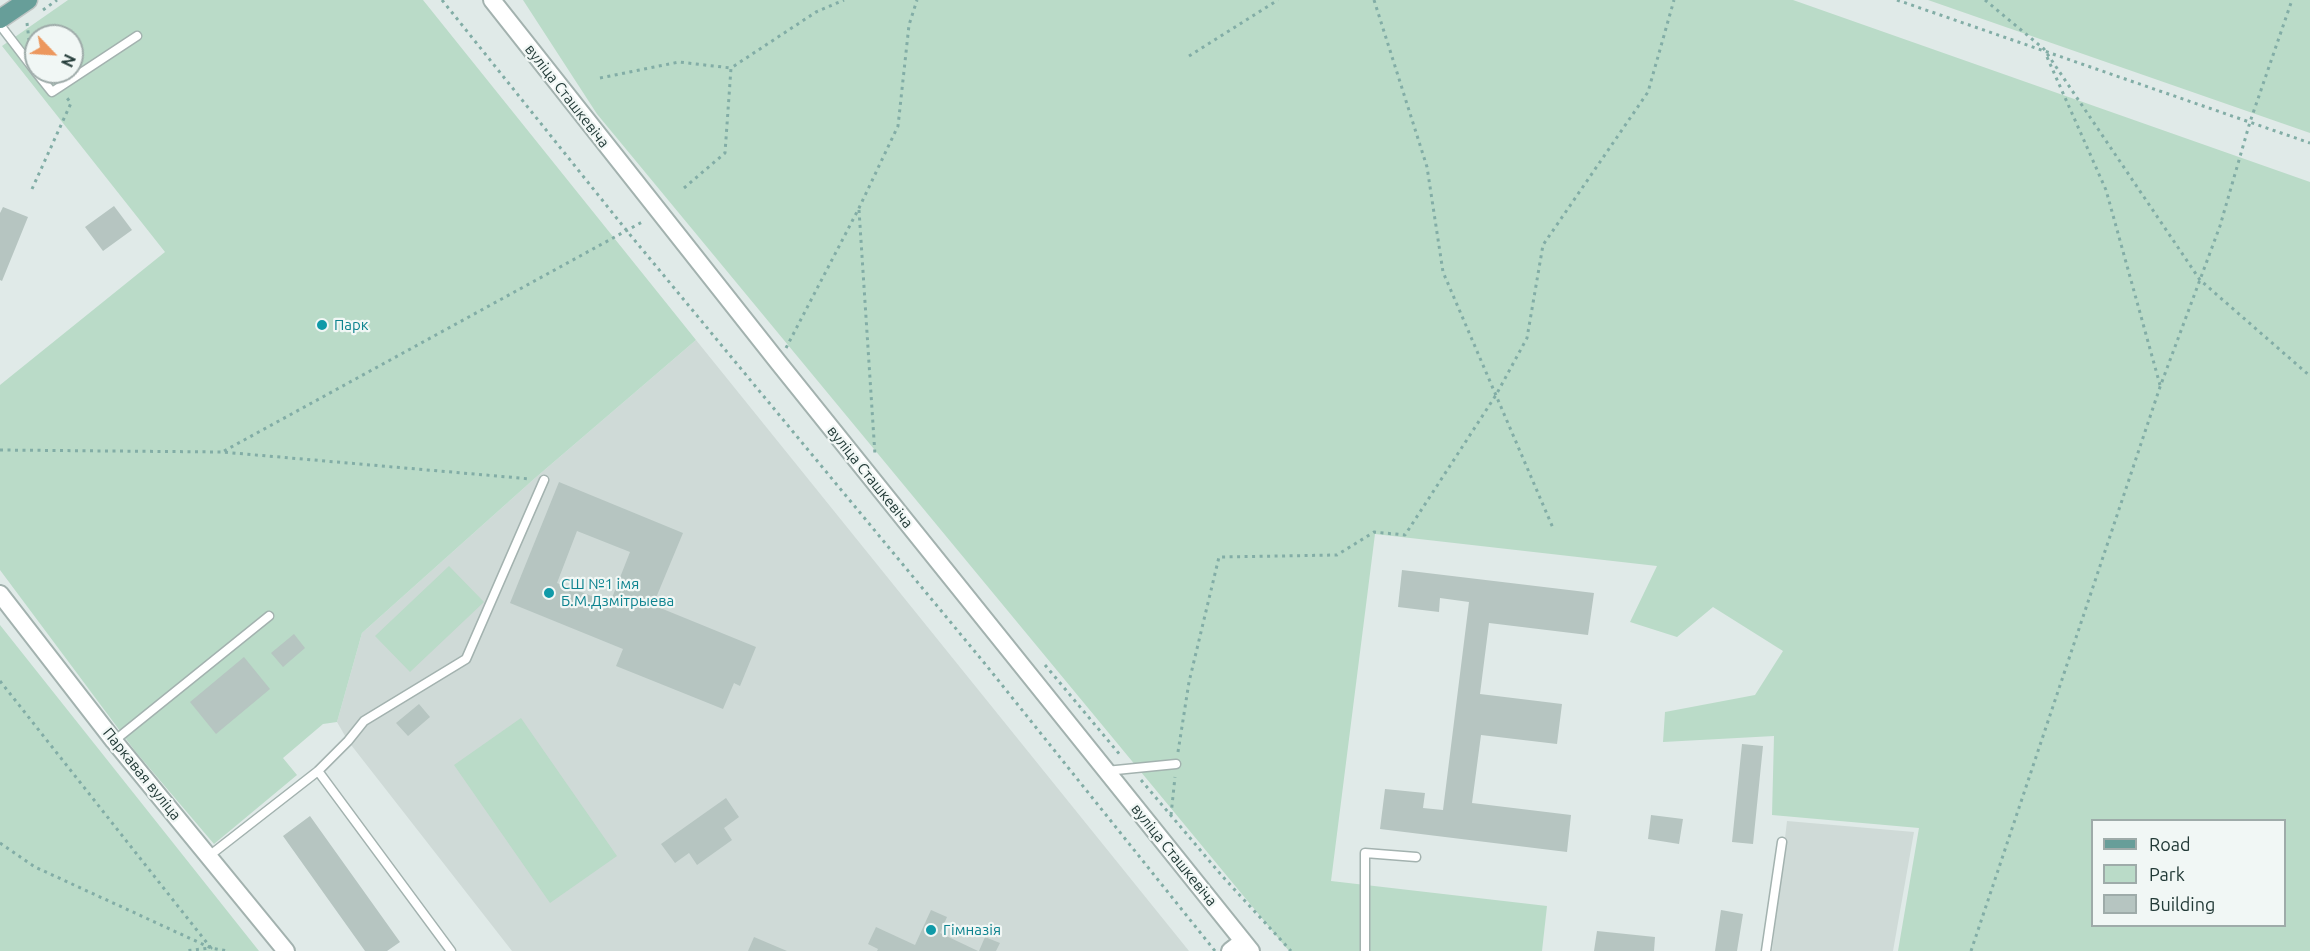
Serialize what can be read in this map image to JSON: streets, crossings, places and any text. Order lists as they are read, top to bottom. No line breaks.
{"streets":{"street":["вуліца Сташкевіча","Паркавая вуліца"]},"places":["Парк","СШ №1 імя Б.М.Дзмітрыева","Гімназія"],"legend":["Road","Park","Building"],"north":"bottom right"}
